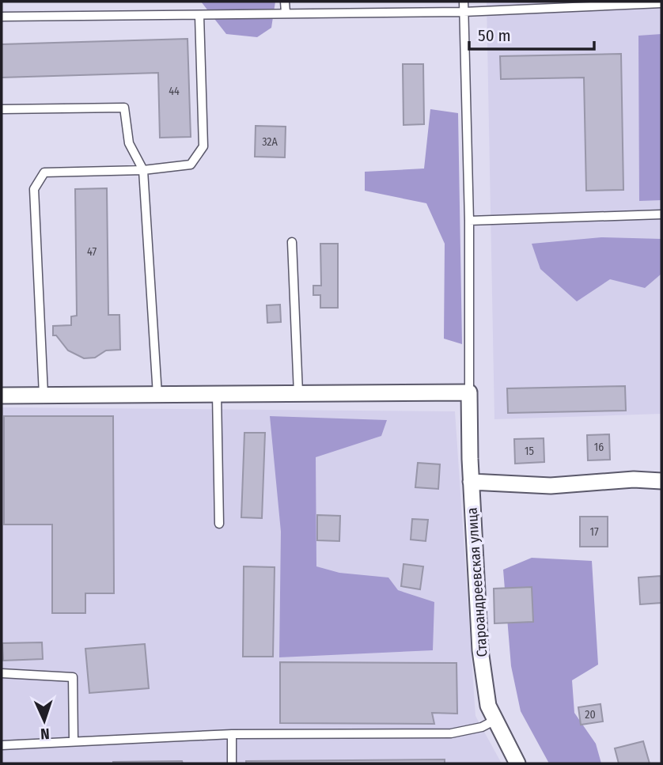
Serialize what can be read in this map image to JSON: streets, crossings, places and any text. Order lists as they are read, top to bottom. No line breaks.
{"streets":{"street":["Староандреевская улица"]},"house_numbers":["44","32А","47","16","15","17","20"],"scale_bar":"50 m","north":"bottom"}
